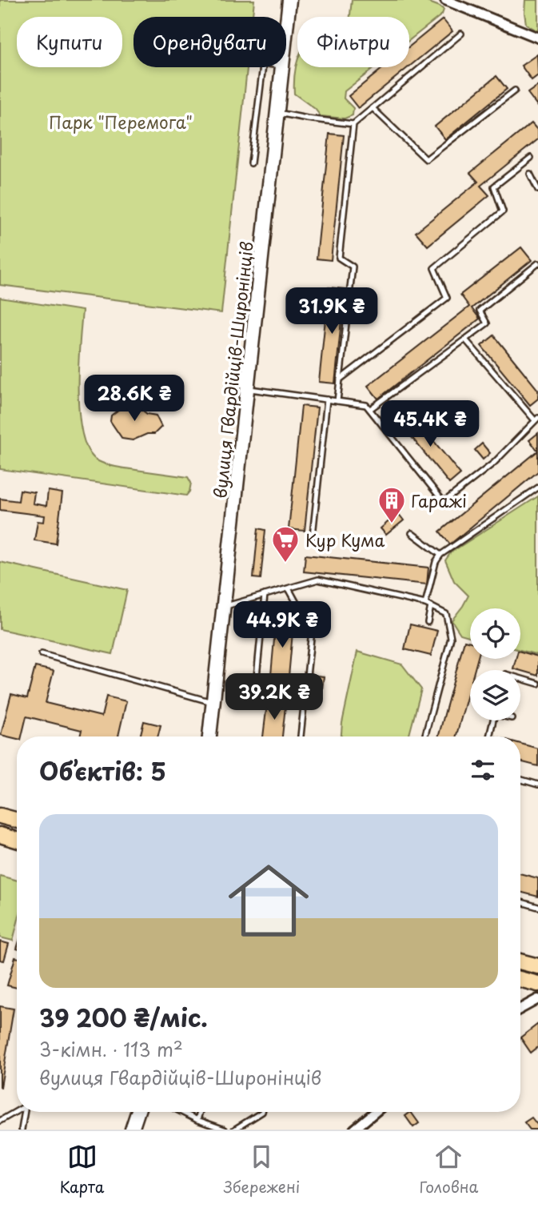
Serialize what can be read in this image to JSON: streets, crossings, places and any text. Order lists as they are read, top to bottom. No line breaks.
{"streets":{"main road":["вулиця Гвардійців-Широнінців"]},"parks":["Парк \"Перемога\""],"places":{"building":["Гаражі"],"supermarket":["Кур Кума"]},"page":{"chip":["Купити","Орендувати","Фільтри"],"price":["31.9K ₴","28.6K ₴","45.4K ₴","44.9K ₴","39.2K ₴"],"heading":"Об’єктів: 5","list":[{"name":"39 200 ₴/міс.","note":"3-кімн. · 113 m² · вулиця Гвардійців-Широнінців"}],"tabs":["Карта","Збережені","Головна"]}}
